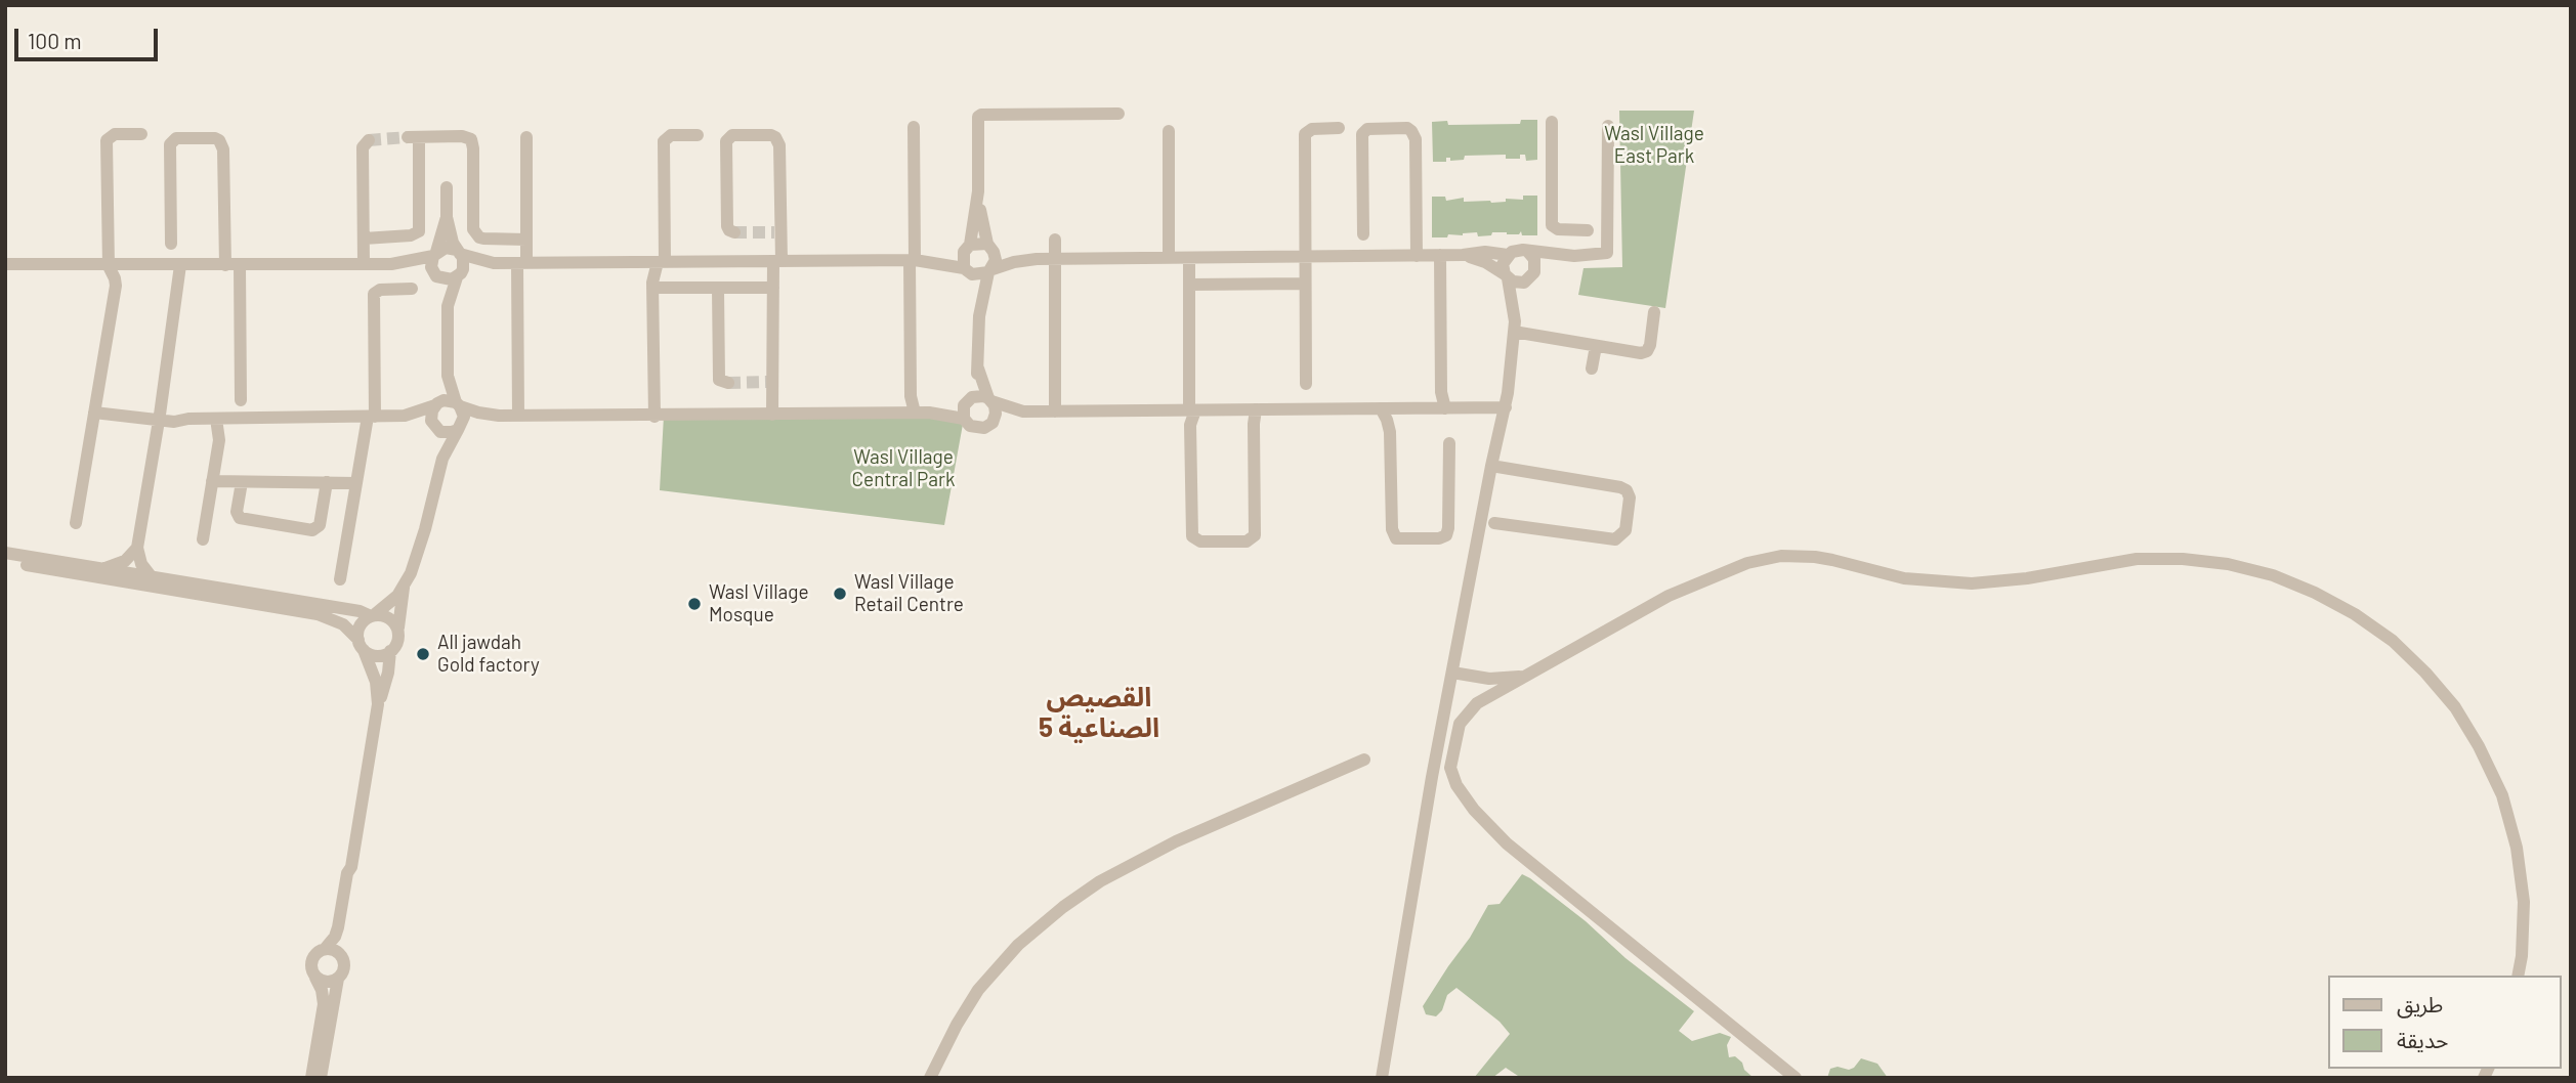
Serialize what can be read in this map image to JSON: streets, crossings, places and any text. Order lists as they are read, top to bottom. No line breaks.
{"districts":["القصيص الصناعية 5"],"parks":["Wasl Village East Park","Wasl Village Central Park"],"places":["Wasl Village Retail Centre","Wasl Village Mosque","All jawdah Gold factory"],"legend":["طريق","حديقة"],"scale_bar":"100 m"}
